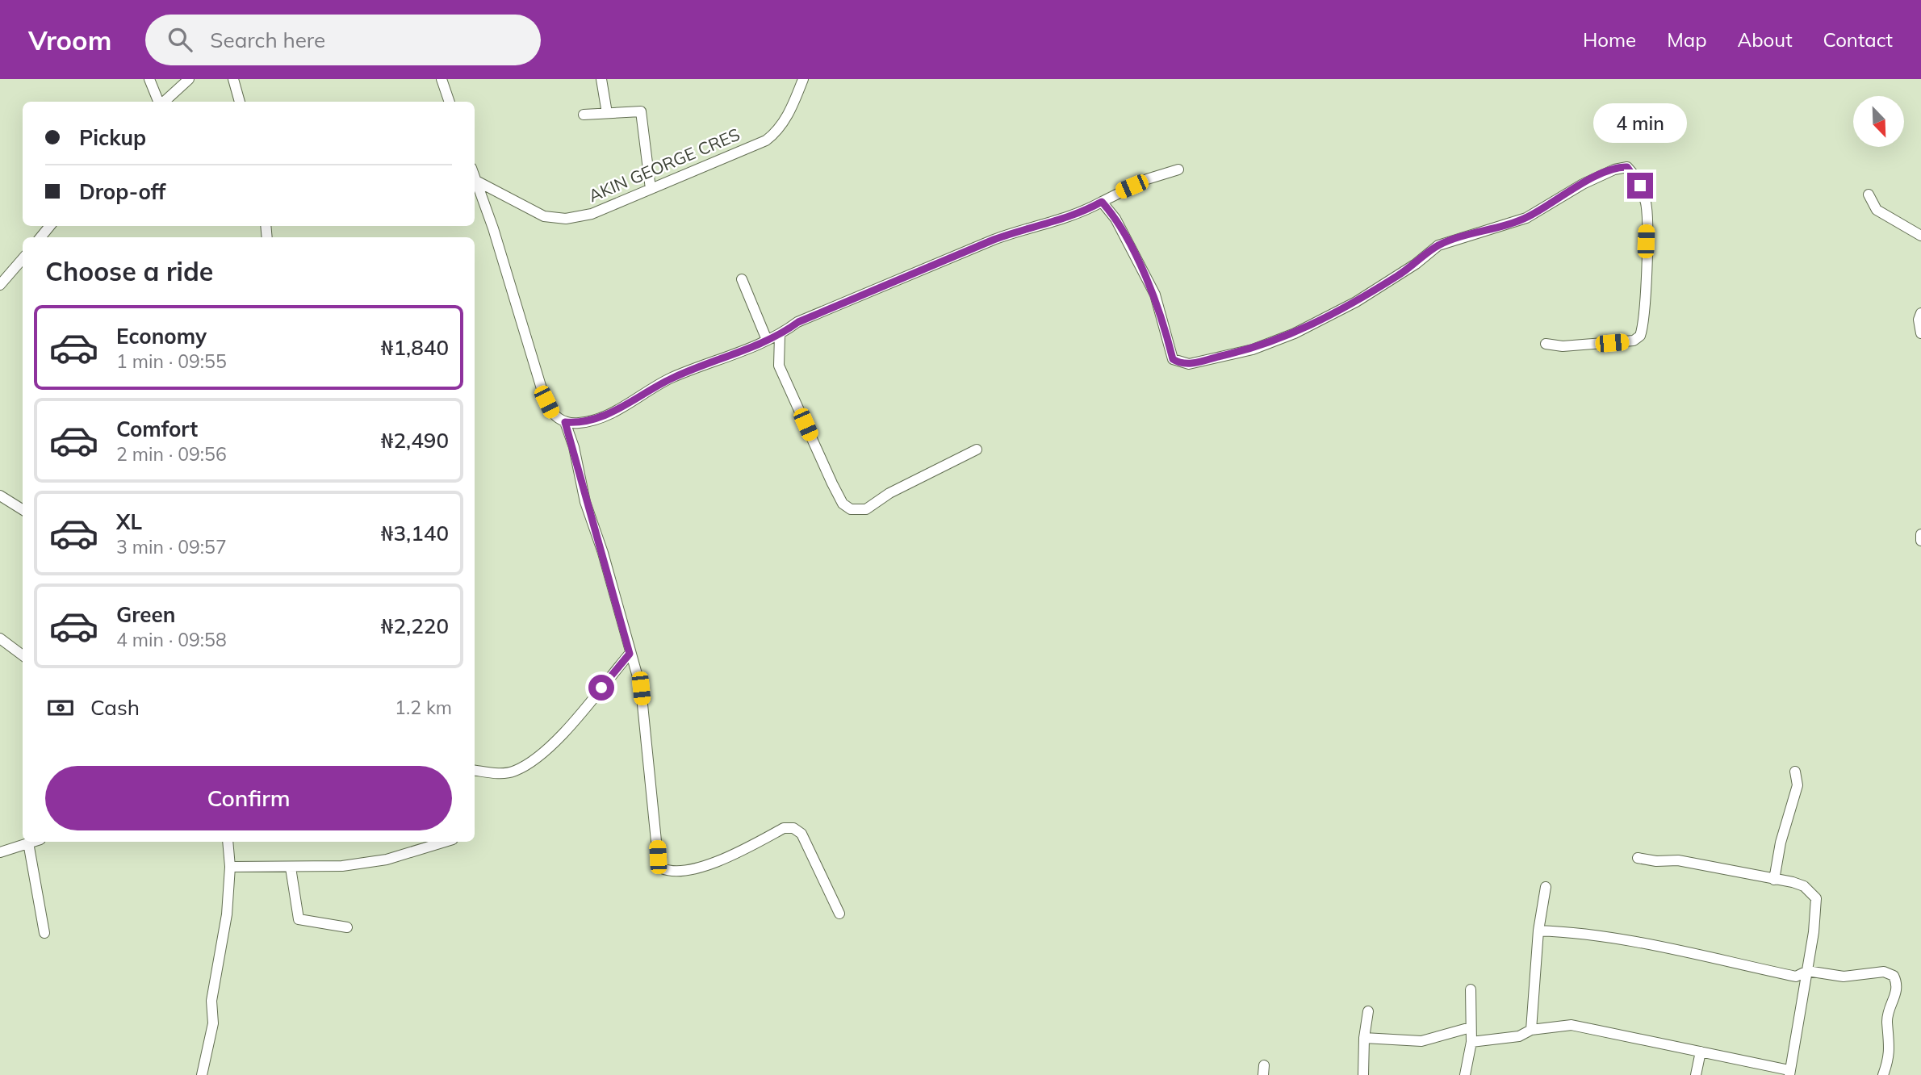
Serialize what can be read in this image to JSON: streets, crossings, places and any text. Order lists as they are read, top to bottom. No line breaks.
{"streets":{"street":["AKIN GEORGE CRES"]},"north":"bottom right","page":{"header":"Vroom","search":"Search here","nav":["Home","Map","About","Contact"],"banner":["Pickup","Drop-off"],"bubble":"4 min","heading":"Choose a ride","list":[{"name":"Economy","note":"1 min · 09:55","value":"₦1,840"},{"name":"Comfort","note":"2 min · 09:56","value":"₦2,490"},{"name":"XL","note":"3 min · 09:57","value":"₦3,140"},{"name":"Green","note":"4 min · 09:58","value":"₦2,220"}],"pay":["Cash","1.2 km"],"buttons":"Confirm"}}
